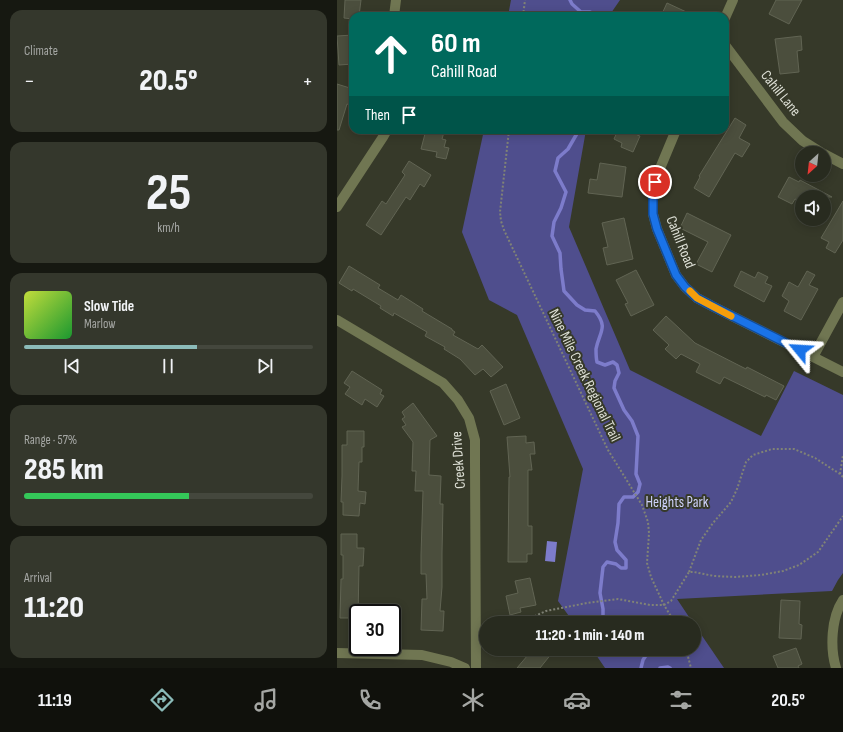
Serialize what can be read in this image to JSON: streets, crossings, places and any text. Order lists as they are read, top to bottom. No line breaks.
{"streets":{"street":["Cahill Lane","Cahill Road","Creek Drive"],"path":["Nine Mile Creek Regional Trail"]},"parks":["Heights Park"],"north":"bottom left","page":{"tile":["Climate",["25","km/h"],["Range · 57%","285 km"],["Arrival","11:20"]],"turn":["60 m","Cahill Road"],"heat":["−","20.5°","+"],"then":"Then","song":["Slow Tide","Marlow"],"limit":"30","trip":"11:20 · 1 min · 140 m","tabs":["11:19","20.5°"]}}
